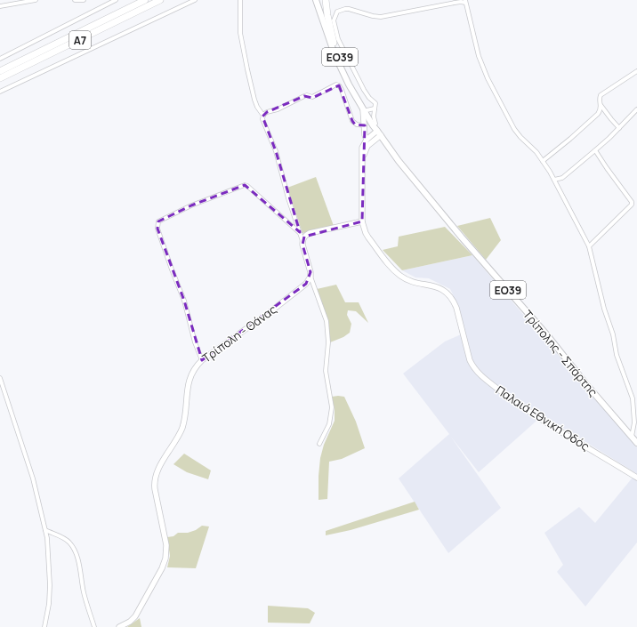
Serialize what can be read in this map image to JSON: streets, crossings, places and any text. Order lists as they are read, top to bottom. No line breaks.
{"streets":{"highway":["Α7"],"main road":["ΕΟ39","Τρίπολη - Θάνας","Τρίπολης - Σπάρτης","Παλαιά Εθνική Οδός"]},"crossings":[["Τρίπολης - Σπάρτης","Παλαιά Εθνική Οδός"]]}
